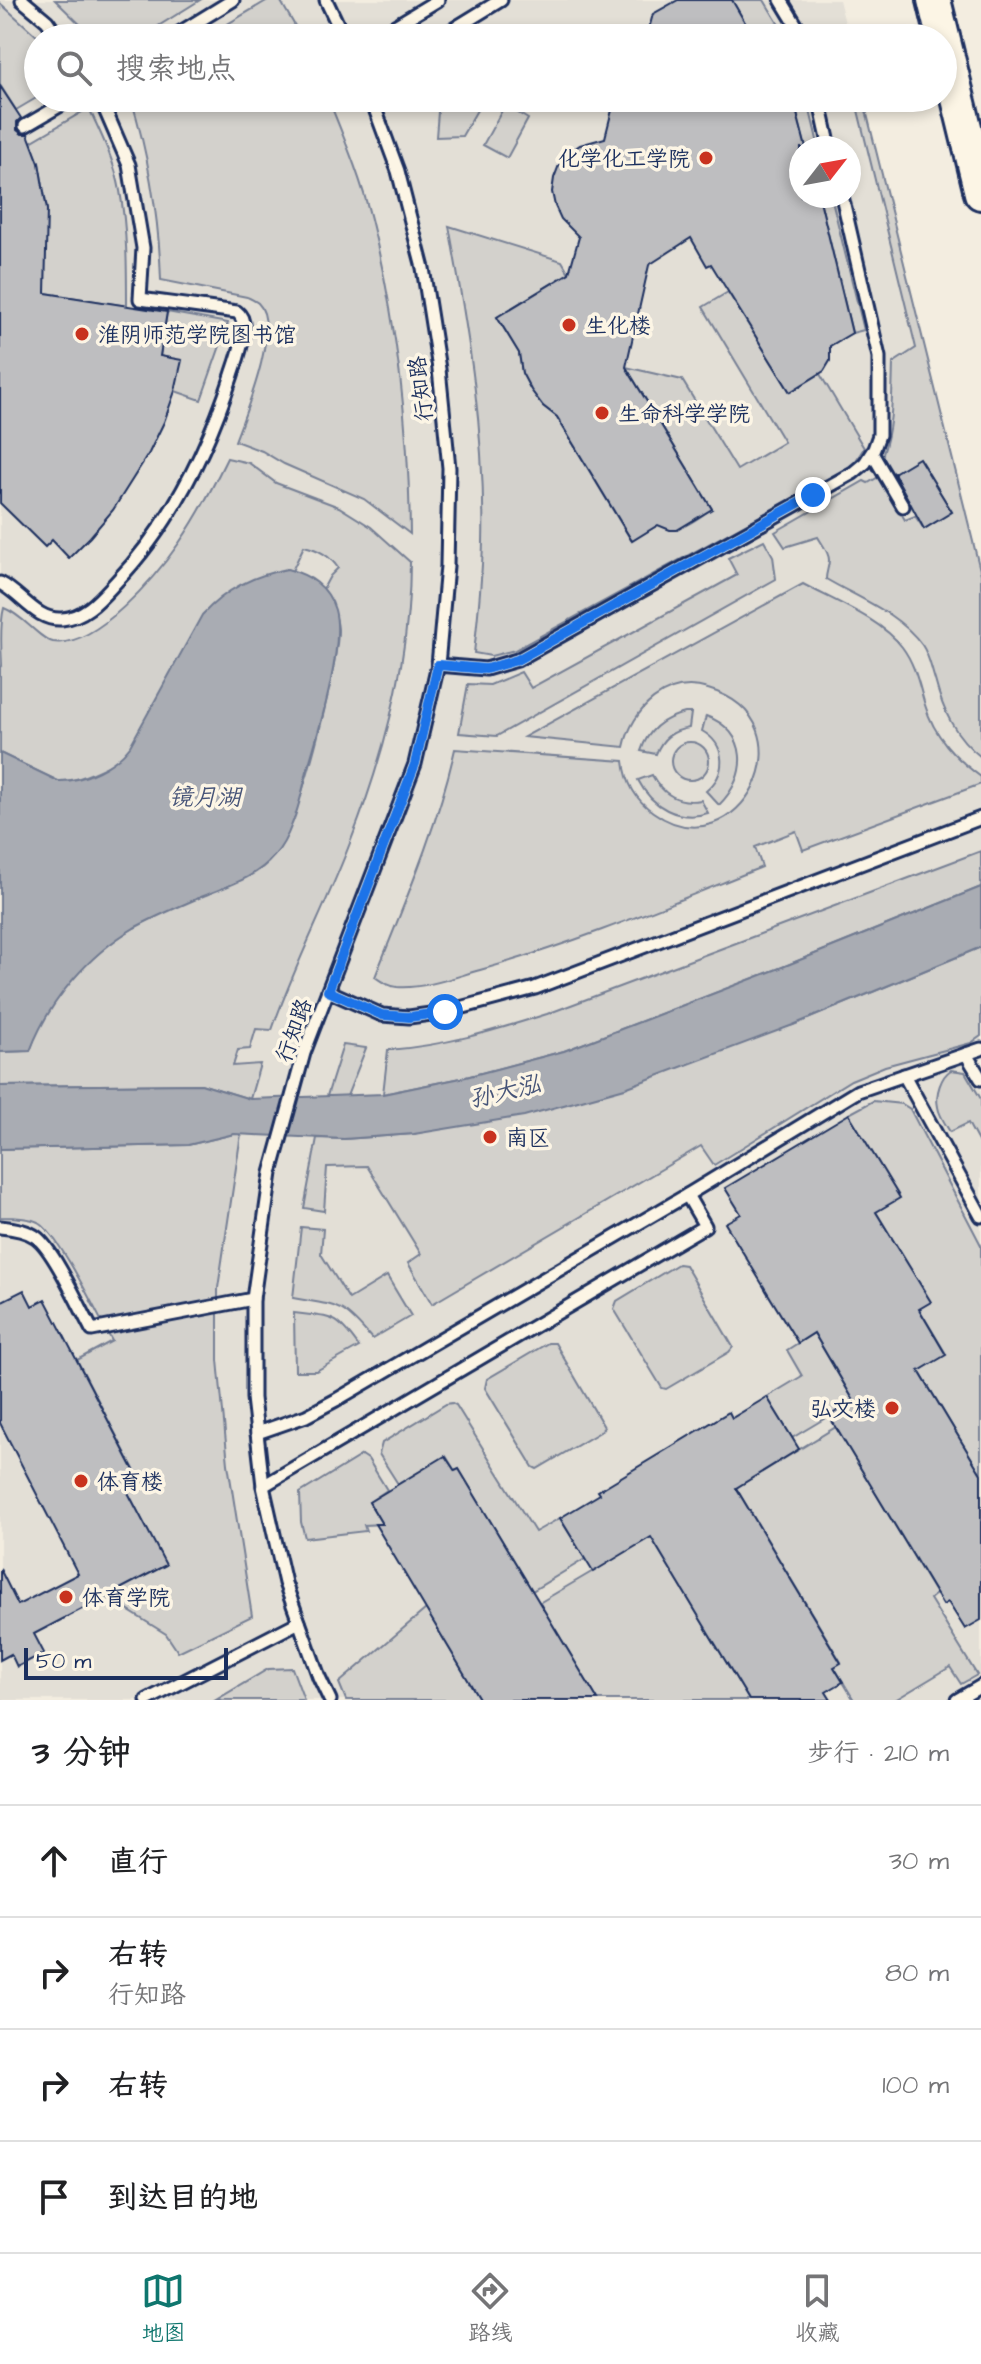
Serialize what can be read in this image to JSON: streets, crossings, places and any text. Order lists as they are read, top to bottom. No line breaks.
{"streets":{"lane":["行知路"]},"water":["镜月湖","孙大泓"],"places":["化学化工学院","生化楼","淮阴师范学院图书馆","生命科学学院","南区","弘文楼","体育楼","体育学院"],"scale_bar":"50 m","north":"top right","page":{"search":"搜索地点","scale":"50 m","heading":["3 分钟","步行 · 210 m"],"list":[["直行","30 m"],["右转","行知路","80 m"],["右转","100 m"],"到达目的地"],"nav":["地图","路线","收藏"]}}
